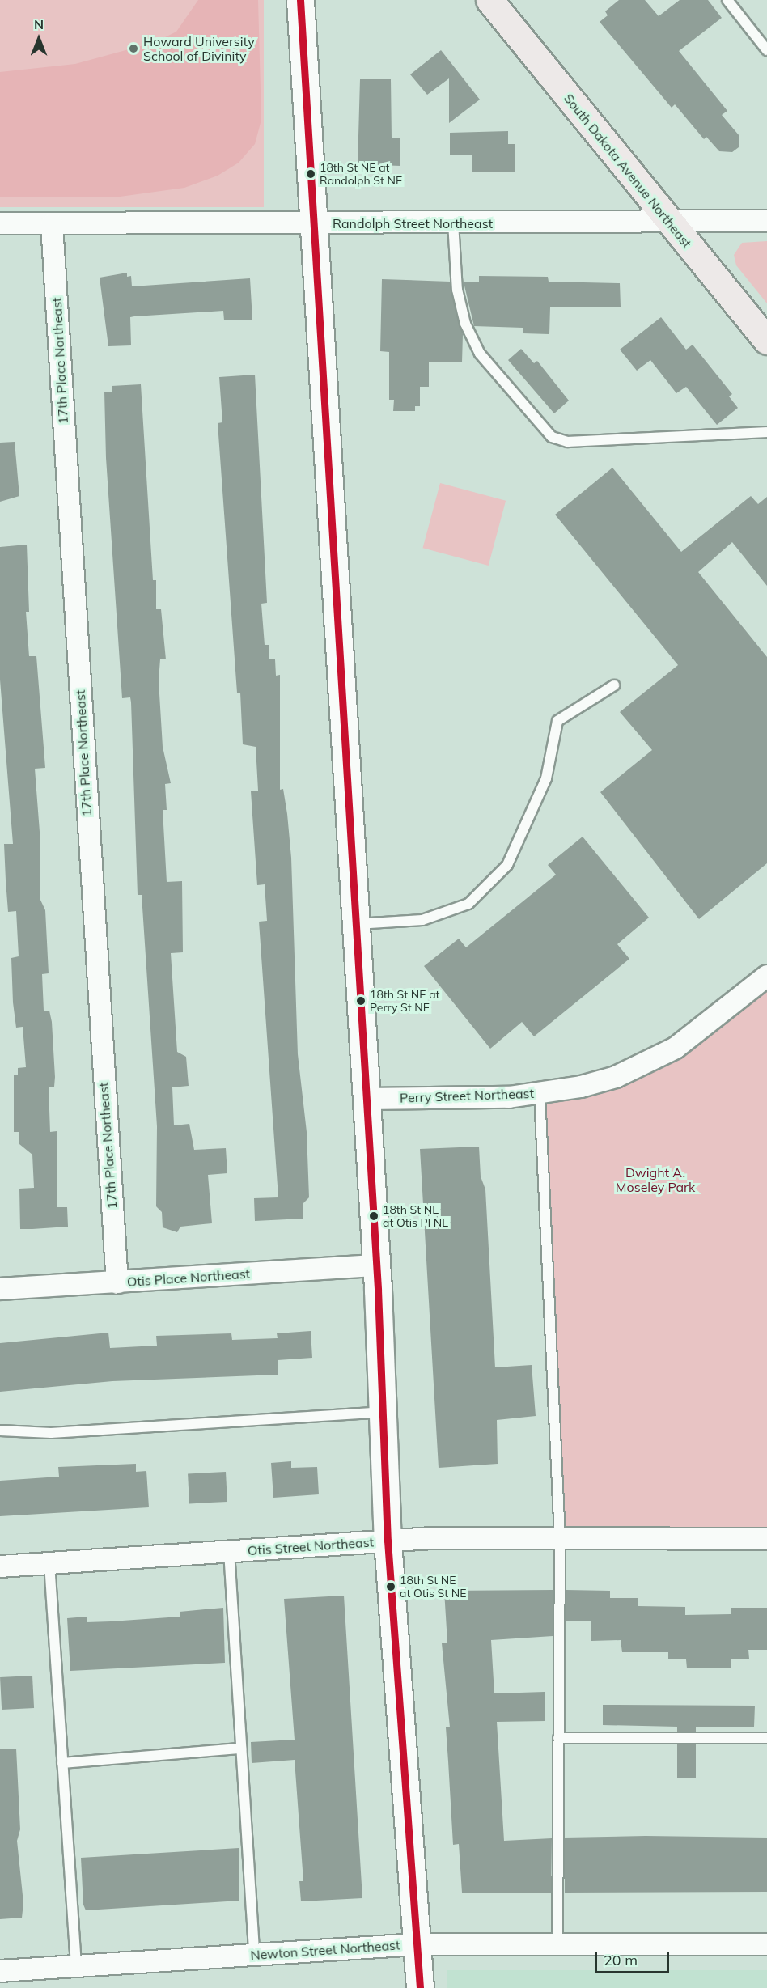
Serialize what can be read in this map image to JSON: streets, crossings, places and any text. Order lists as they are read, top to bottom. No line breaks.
{"streets":{"main road":["South Dakota Avenue Northeast"],"street":["Randolph Street Northeast","17th Place Northeast","Perry Street Northeast","Otis Place Northeast","Otis Street Northeast","Newton Street Northeast"]},"crossings":[["South Dakota Avenue Northeast","Randolph Street Northeast"],["Randolph Street Northeast","17th Place Northeast"],["17th Place Northeast","Otis Place Northeast"]],"parks":["Dwight A. Moseley Park"],"places":["Howard University School of Divinity","18th St NE at Randolph St NE","18th St NE at Perry St NE","18th St NE at Otis Pl NE","18th St NE at Otis St NE"],"scale_bar":"20 m","north":"top"}
